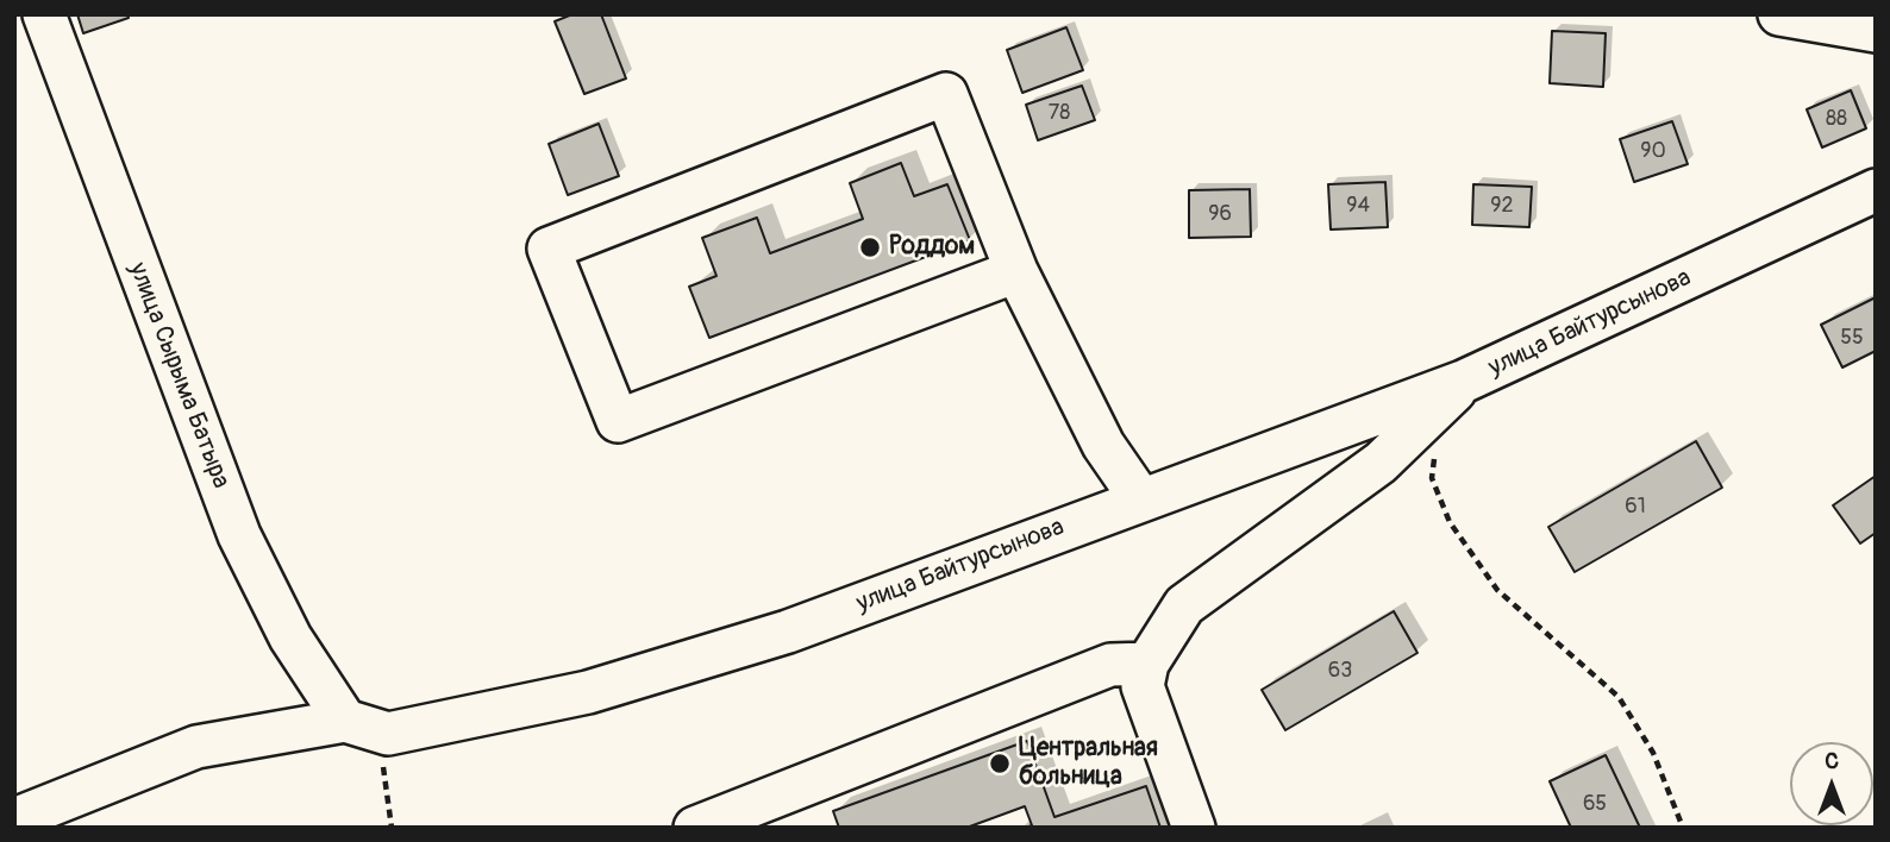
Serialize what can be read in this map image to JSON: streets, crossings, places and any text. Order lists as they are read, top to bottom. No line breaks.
{"streets":{"street":["улица Байтурсынова","улица Сырыма Батыра"]},"crossings":[["улица Байтурсынова","улица Сырыма Батыра"]],"places":["Роддом","Центральная больница"],"house_numbers":["78","88","90","94","92","96","55","61","63","65"],"north":"top"}
